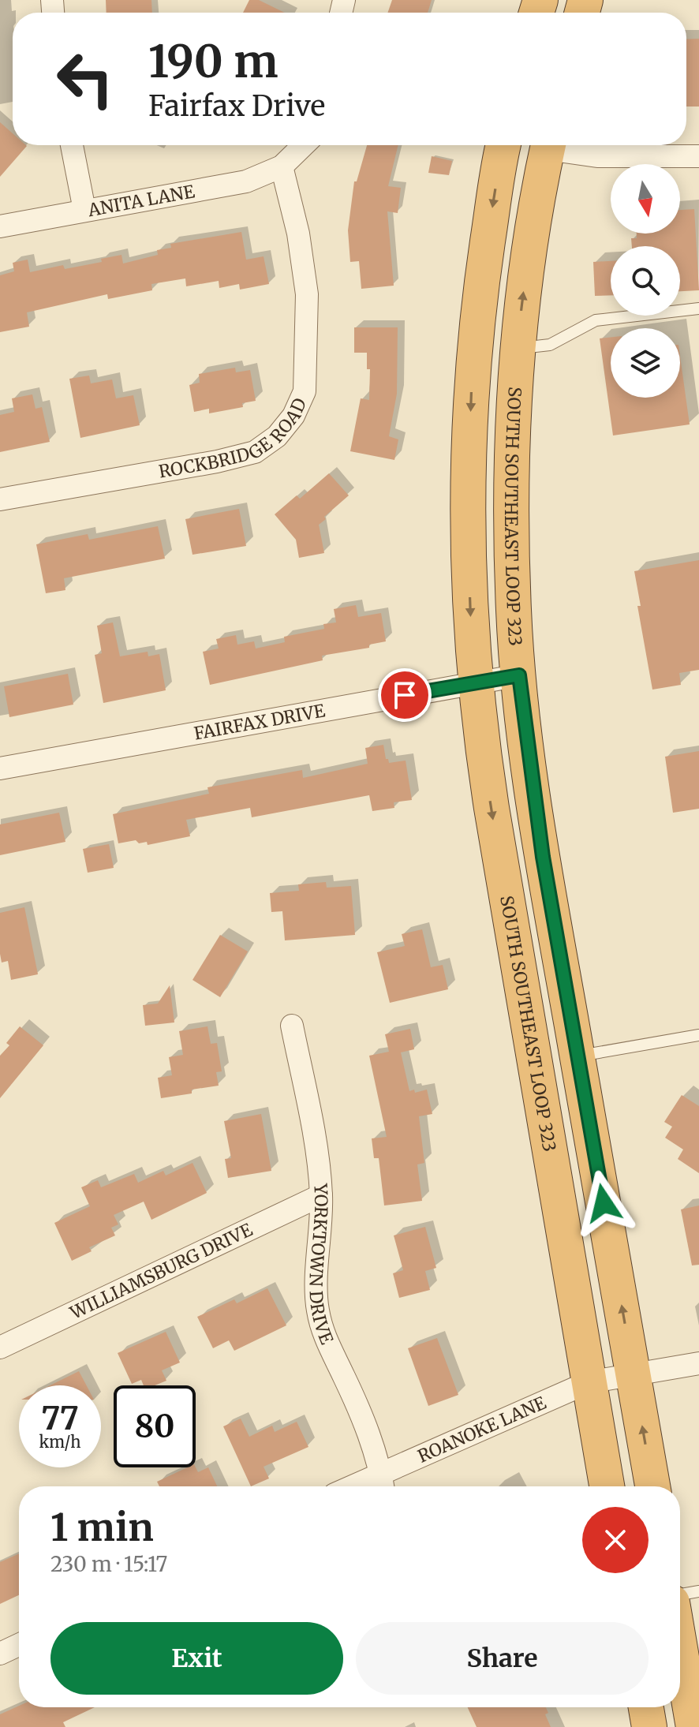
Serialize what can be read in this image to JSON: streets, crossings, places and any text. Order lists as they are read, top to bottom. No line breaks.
{"streets":{"highway":["SOUTH SOUTHEAST LOOP 323"],"street":["ANITA LANE","ROCKBRIDGE ROAD","FAIRFAX DRIVE","YORKTOWN DRIVE","WILLIAMSBURG DRIVE","ROANOKE LANE"]},"crossings":[["ANITA LANE","ROCKBRIDGE ROAD"],["SOUTH SOUTHEAST LOOP 323","FAIRFAX DRIVE"],["SOUTH SOUTHEAST LOOP 323","ROANOKE LANE"],["YORKTOWN DRIVE","WILLIAMSBURG DRIVE"],["YORKTOWN DRIVE","ROANOKE LANE"]],"north":"bottom","page":{"turn":["190 m","Fairfax Drive"],"speed":"77 km/h","limit":"80","heading":["1 min","230 m · 15:17"],"buttons":["Exit","Share"]}}
